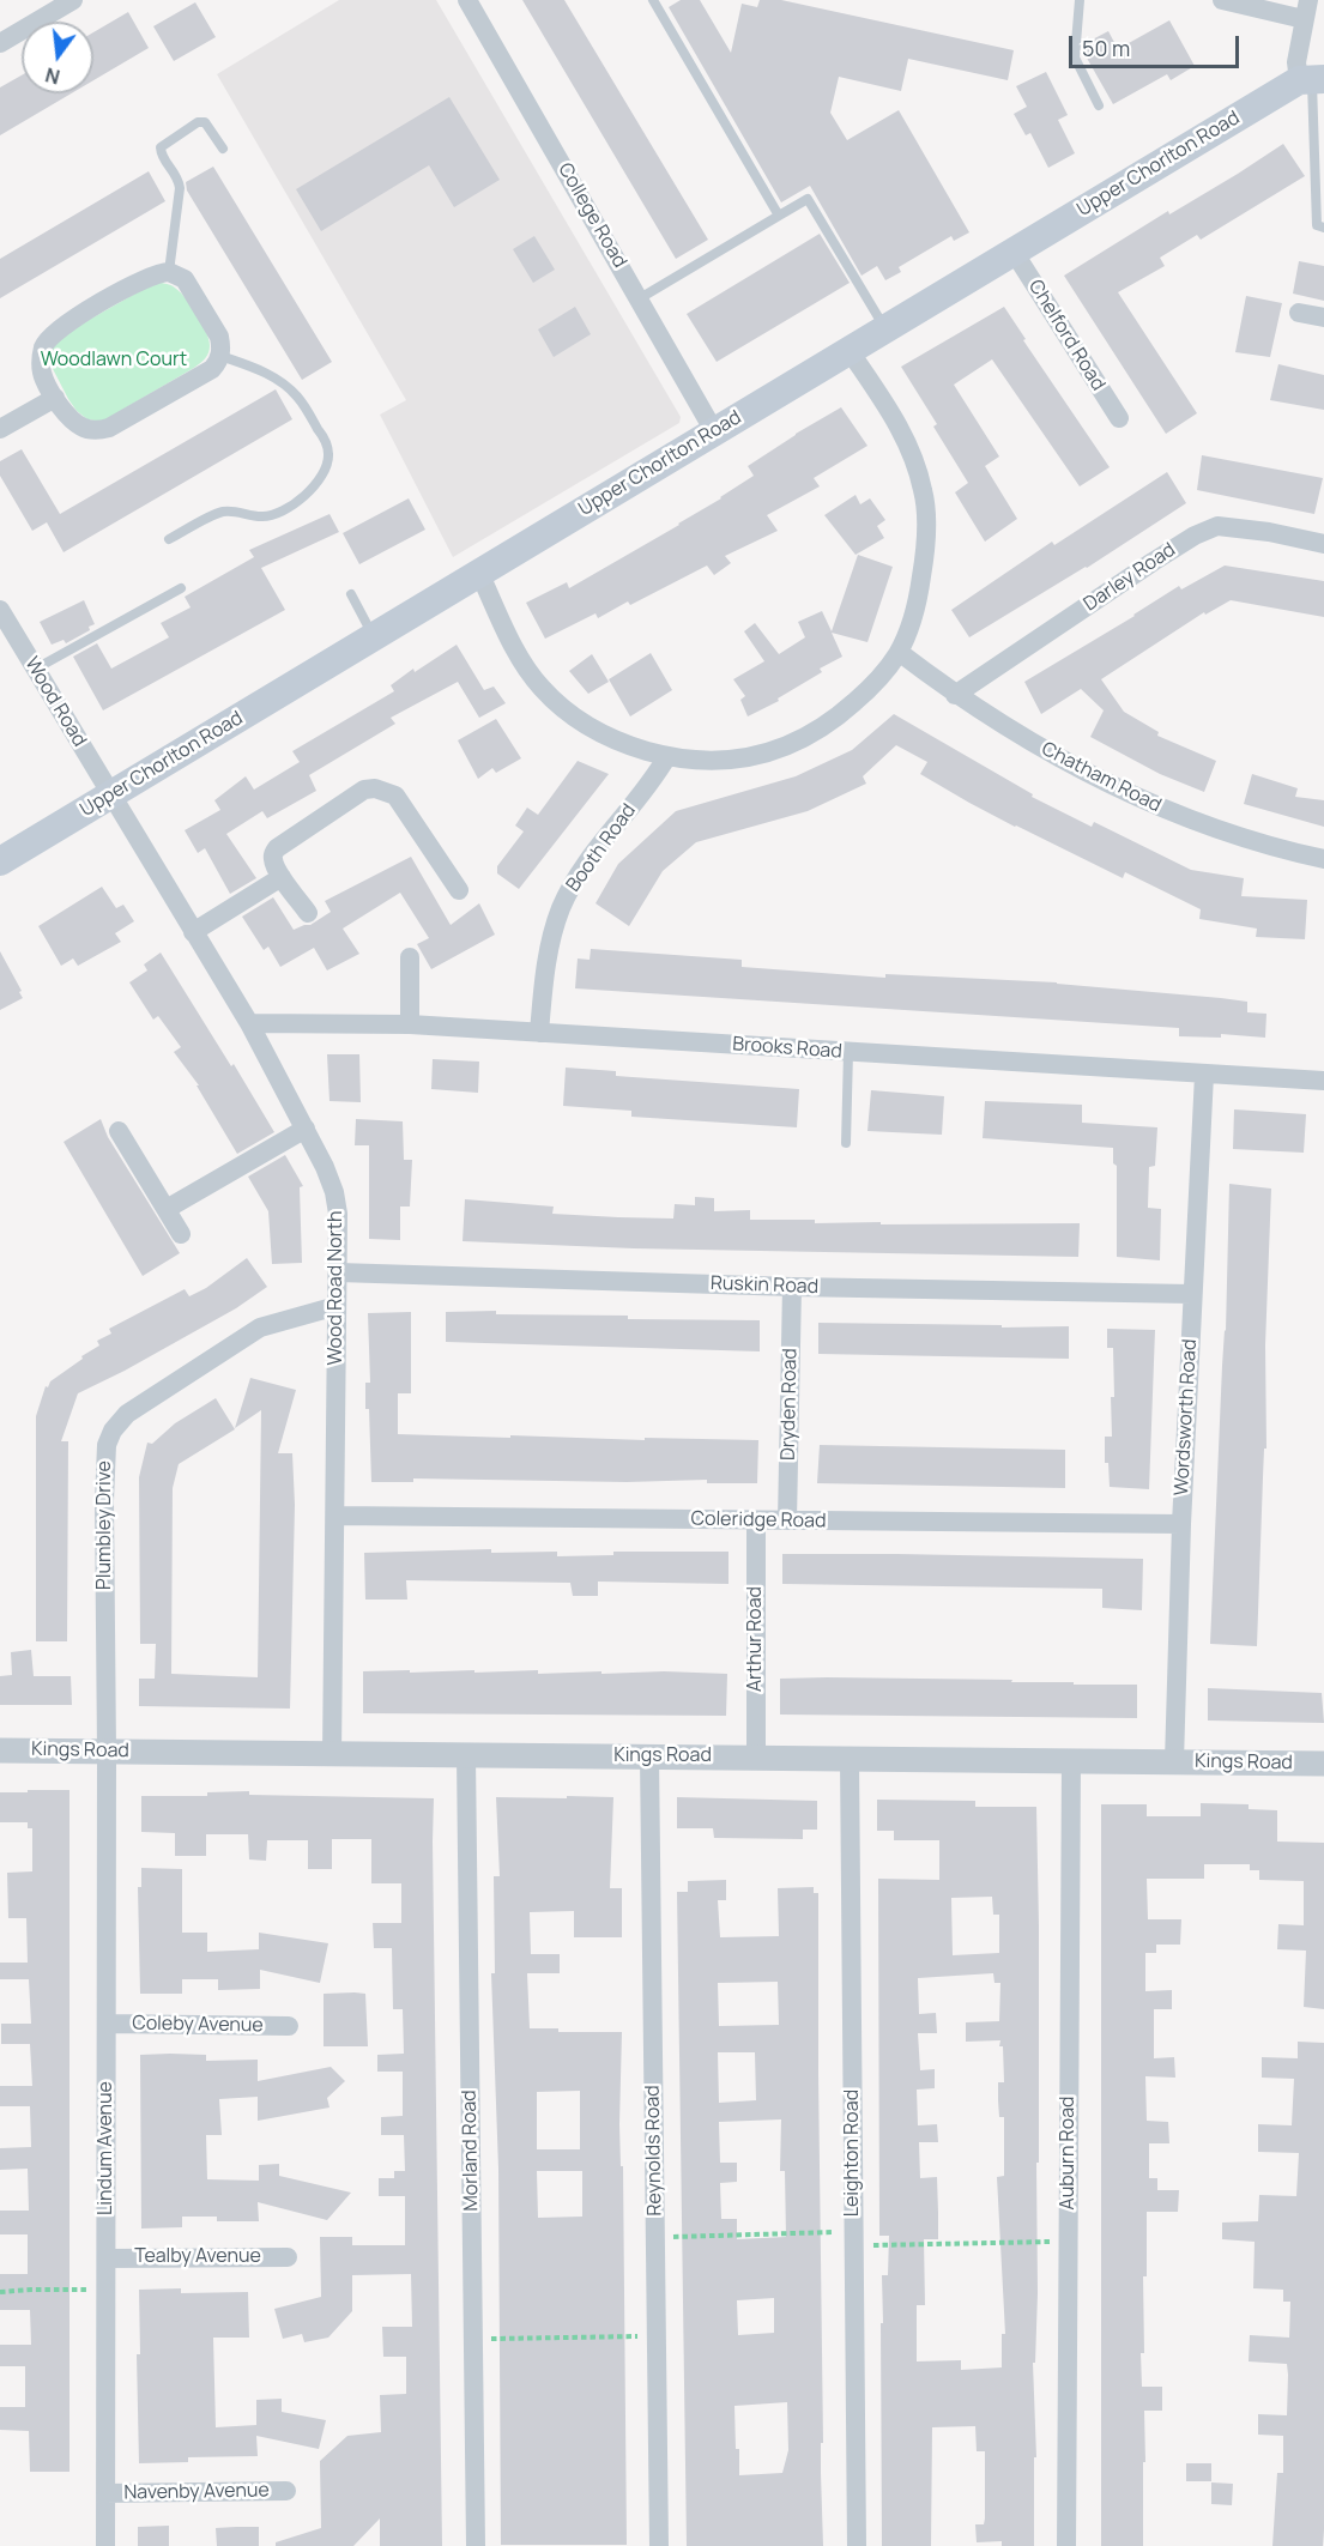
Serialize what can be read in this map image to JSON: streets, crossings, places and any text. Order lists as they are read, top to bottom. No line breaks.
{"streets":{"main road":["Upper Chorlton Road"],"street":["College Road","Chelford Road","Darley Road","Wood Road","Chatham Road","Booth Road","Brooks Road","Ruskin Road","Wood Road North","Dryden Road","Wordsworth Road","Coleridge Road","Plumbley Drive","Arthur Road","Kings Road","Coleby Avenue","Lindum Avenue","Morland Road","Reynolds Road","Leighton Road","Auburn Road","Tealby Avenue","Navenby Avenue"]},"crossings":[["Upper Chorlton Road","College Road"],["Upper Chorlton Road","Chelford Road"],["Upper Chorlton Road","Wood Road"],["Upper Chorlton Road","Wood Road North"],["Darley Road","Chatham Road"],["Wood Road","Wood Road North"],["Booth Road","Brooks Road"],["Brooks Road","Wood Road North"],["Brooks Road","Wordsworth Road"],["Ruskin Road","Wood Road North"],["Ruskin Road","Dryden Road"],["Ruskin Road","Wordsworth Road"],["Wood Road North","Coleridge Road"],["Wood Road North","Plumbley Drive"],["Wood Road North","Kings Road"],["Dryden Road","Coleridge Road"],["Wordsworth Road","Coleridge Road"],["Wordsworth Road","Kings Road"],["Coleridge Road","Arthur Road"],["Plumbley Drive","Kings Road"],["Plumbley Drive","Lindum Avenue"],["Arthur Road","Kings Road"],["Kings Road","Lindum Avenue"],["Kings Road","Morland Road"],["Kings Road","Reynolds Road"],["Kings Road","Leighton Road"],["Kings Road","Auburn Road"],["Coleby Avenue","Lindum Avenue"],["Lindum Avenue","Tealby Avenue"],["Lindum Avenue","Navenby Avenue"]],"parks":["Woodlawn Court"],"scale_bar":"50 m","north":"bottom"}
